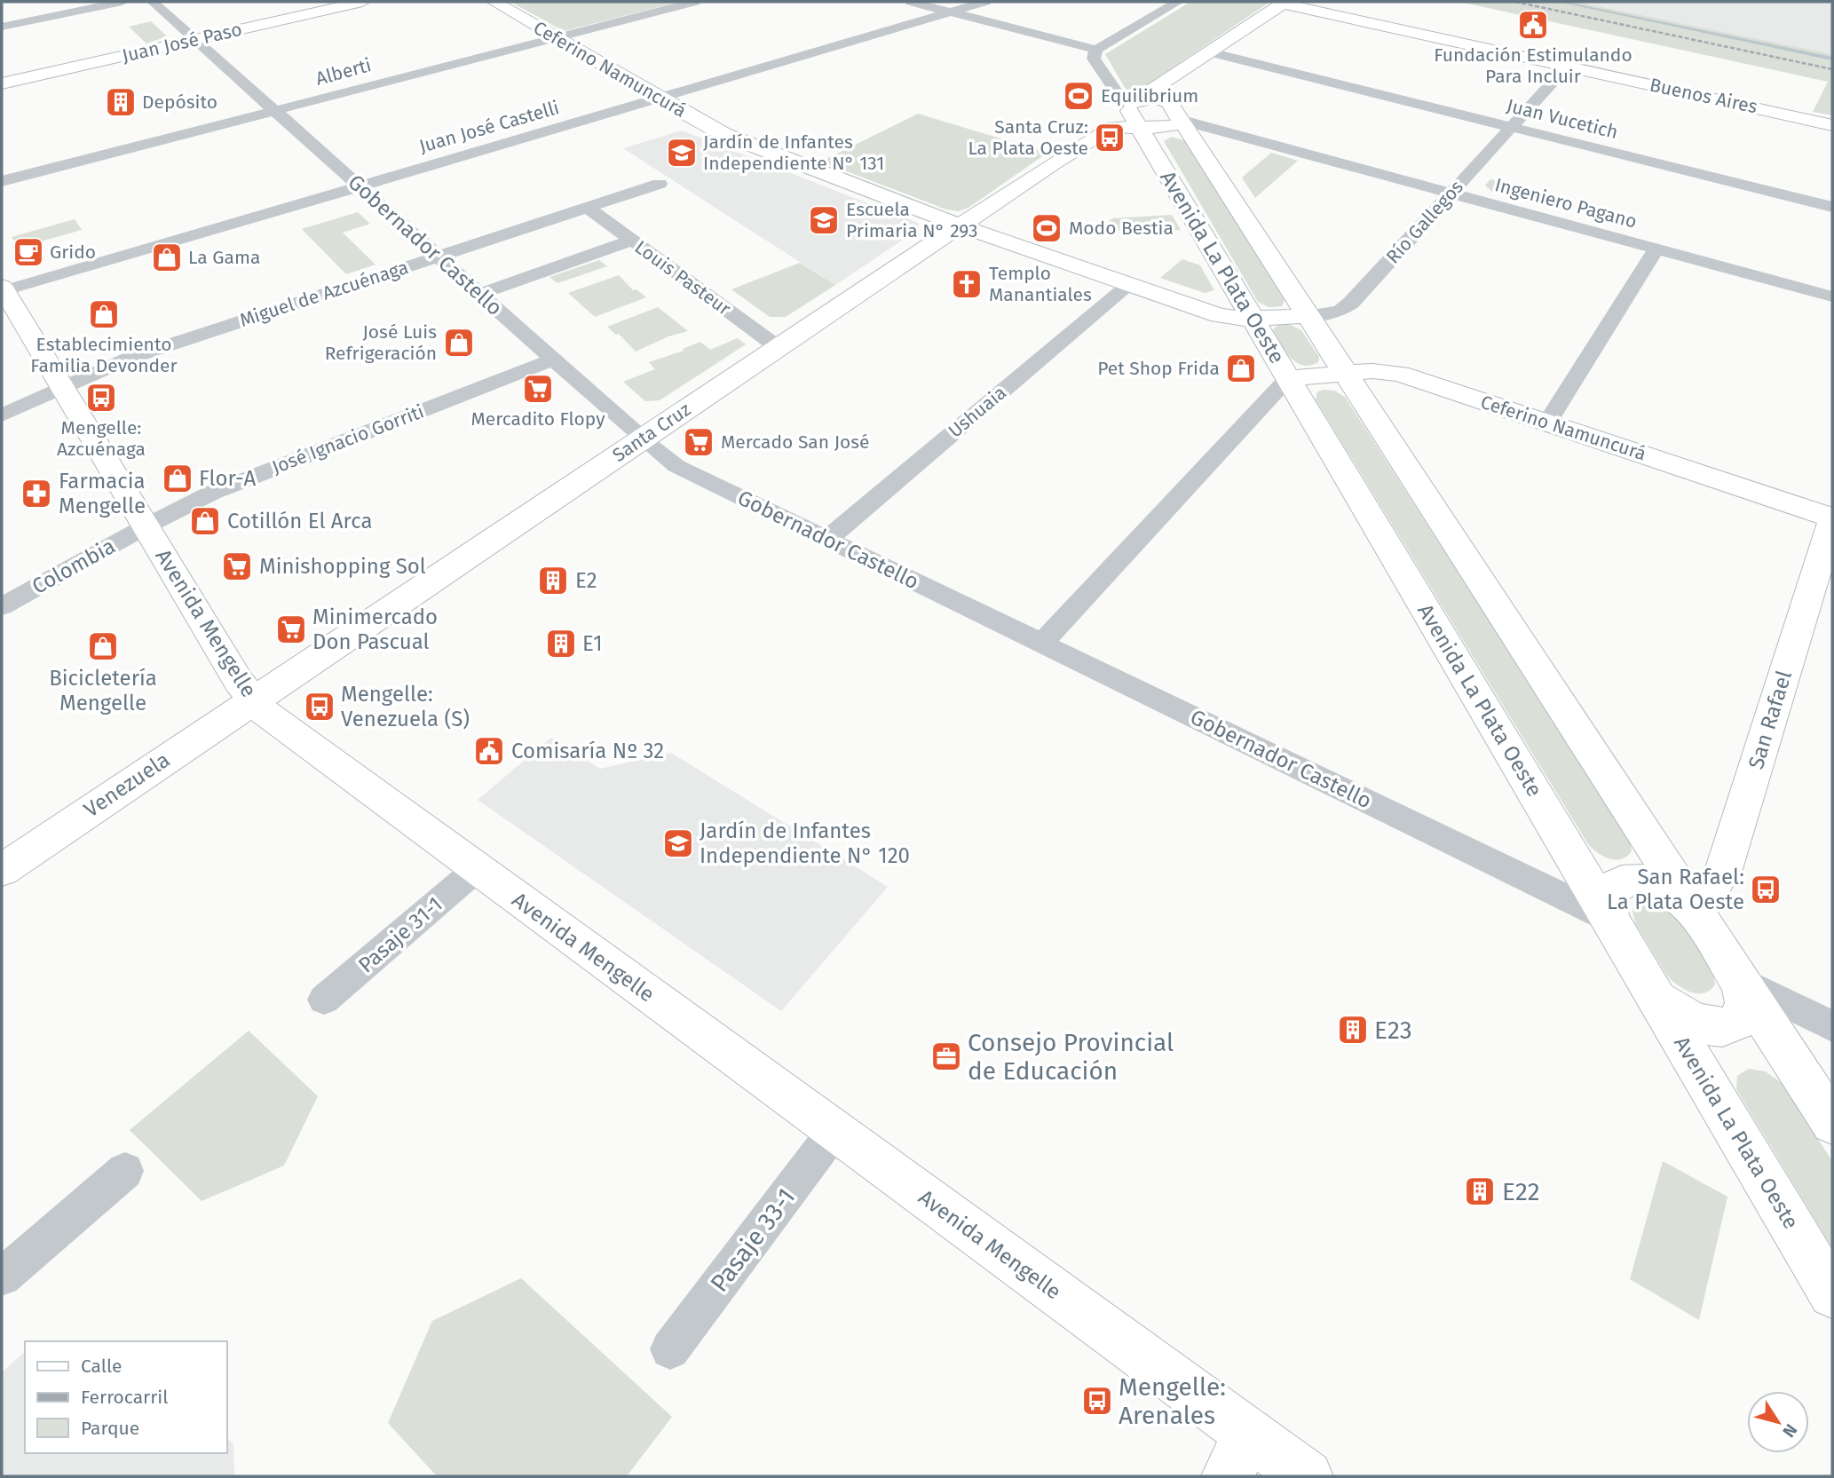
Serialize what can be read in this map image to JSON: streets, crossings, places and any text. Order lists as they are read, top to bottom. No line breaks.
{"streets":{"main road":["Juan José Paso","Ceferino Namuncurá","Buenos Aires","Río Gallegos","Avenida La Plata Oeste","Santa Cruz","Avenida Mengelle","San Rafael","Venezuela"],"street":["Alberti","Juan Vucetich","Juan José Castelli","Ingeniero Pagano","Gobernador Castello","Louis Pasteur","Miguel de Azcuénaga","Ushuaia","José Ignacio Gorriti","Colombia","Pasaje 31-1","Pasaje 33-1"]},"crossings":[["Juan José Paso","Gobernador Castello"],["Ceferino Namuncurá","Alberti"],["Ceferino Namuncurá","Juan José Castelli"],["Ceferino Namuncurá","Río Gallegos"],["Ceferino Namuncurá","Avenida La Plata Oeste"],["Ceferino Namuncurá","Ushuaia"],["Ceferino Namuncurá","Santa Cruz"],["Ceferino Namuncurá","San Rafael"],["Alberti","Gobernador Castello"],["Buenos Aires","Río Gallegos"],["Buenos Aires","Santa Cruz"],["Juan Vucetich","Río Gallegos"],["Juan Vucetich","Santa Cruz"],["Juan José Castelli","Gobernador Castello"],["Juan José Castelli","Avenida Mengelle"],["Ingeniero Pagano","Río Gallegos"],["Ingeniero Pagano","Avenida La Plata Oeste"],["Ingeniero Pagano","Santa Cruz"],["Río Gallegos","Avenida La Plata Oeste"],["Gobernador Castello","Avenida La Plata Oeste"],["Gobernador Castello","Miguel de Azcuénaga"],["Gobernador Castello","Ushuaia"],["Gobernador Castello","Santa Cruz"],["Gobernador Castello","José Ignacio Gorriti"],["Avenida La Plata Oeste","Santa Cruz"],["Avenida La Plata Oeste","San Rafael"],["Louis Pasteur","Miguel de Azcuénaga"],["Louis Pasteur","Santa Cruz"],["Miguel de Azcuénaga","Avenida Mengelle"],["Santa Cruz","Avenida Mengelle"],["Santa Cruz","Venezuela"],["José Ignacio Gorriti","Colombia"],["José Ignacio Gorriti","Avenida Mengelle"],["Colombia","Avenida Mengelle"],["Avenida Mengelle","Venezuela"],["Avenida Mengelle","Pasaje 31-1"],["Avenida Mengelle","Pasaje 33-1"]],"places":{"public building":["Fundación Estimulando Para Incluir","Comisaría Nº 32"],"sports":["Equilibrium","Modo Bestia"],"building":["Depósito","E2","E1","E23","E22"],"bus stop":["Santa Cruz: La Plata Oeste","Mengelle: Azcuénaga","Mengelle: Venezuela (S)","San Rafael: La Plata Oeste","Mengelle: Arenales"],"school or university":["Jardín de Infantes Independiente N° 131","Escuela Primaria N° 293","Jardín de Infantes Independiente N° 120"],"cafe":["Grido"],"shop":["La Gama","Establecimiento Familia Devonder","José Luis Refrigeración","Pet Shop Frida","Flor-A","Cotillón El Arca","Bicicletería Mengelle"],"church":["Templo Manantiales"],"supermarket":["Mercadito Flopy","Mercado San José","Minishopping Sol","Minimercado Don Pascual"],"pharmacy":["Farmacia Mengelle"],"office":["Consejo Provincial de Educación"]},"legend":["Calle","Ferrocarril","Parque"],"north":"bottom right"}
